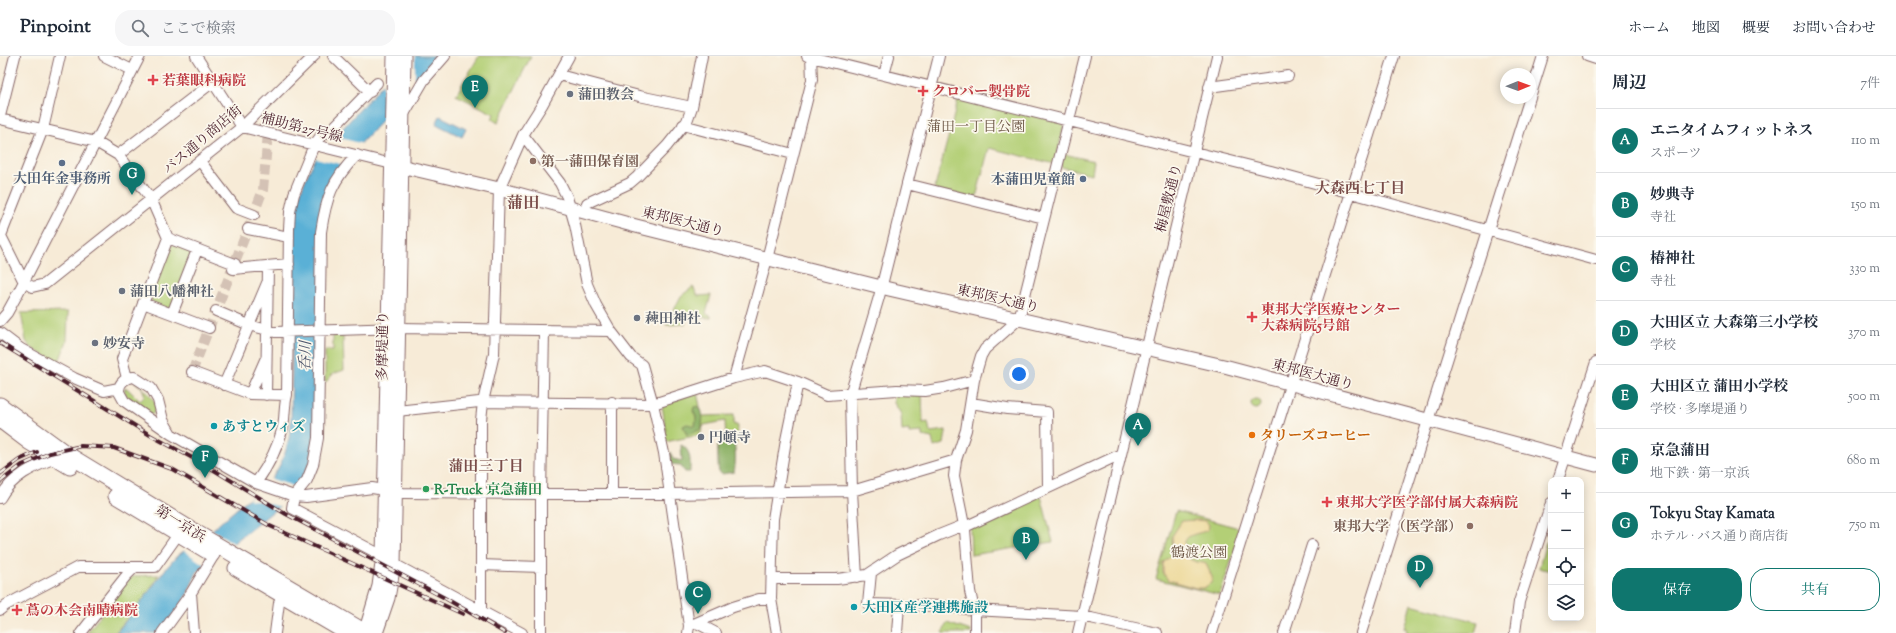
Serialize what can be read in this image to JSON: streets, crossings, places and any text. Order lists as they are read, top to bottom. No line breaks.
{"streets":{"highway":["第一京浜"],"main road":["東邦医大通り","多摩堤通り"],"street":["補助第27号線","バス通り商店街","梅屋敷通り"]},"crossings":[["補助第27号線","バス通り商店街"],["補助第27号線","東邦医大通り"],["補助第27号線","多摩堤通り"],["梅屋敷通り","東邦医大通り"],["東邦医大通り","多摩堤通り"],["多摩堤通り","第一京浜"]],"districts":["大森西七丁目","蒲田","蒲田三丁目"],"water":["呑川"],"parks":["蒲田一丁目公園","鶴渡公園"],"places":{"health":["若葉眼科病院","クロバー製骨院","東邦大学医療センター 大森病院5号館","東邦大学医学部付属大森病院","蔦の木会南晴病院"],"other":["蒲田教会","第一蒲田保育園","大田年金事務所","本蒲田児童館","蒲田八幡神社","薭田神社","妙安寺","あすとウィズ","タリーズコーヒー","円頓寺","R-Truck 京急蒲田","東邦大学 （医学部）","大田区産学連携施設"]},"north":"right","page":{"header":"Pinpoint","search":"ここで検索","nav":["ホーム","地図","概要","お問い合わせ"],"heading":["周辺","7件"],"pins":["E","G","A","F","B","D","C"],"list":[{"mark":"A","name":"エニタイムフィットネス","note":"スポーツ","value":"110 m"},{"mark":"B","name":"妙典寺","note":"寺社","value":"150 m"},{"mark":"C","name":"椿神社","note":"寺社","value":"330 m"},{"mark":"D","name":"大田区立 大森第三小学校","note":"学校","value":"370 m"},{"mark":"E","name":"大田区立 蒲田小学校","note":"学校 · 多摩堤通り","value":"500 m"},{"mark":"F","name":"京急蒲田","note":"地下鉄 · 第一京浜","value":"680 m"},{"mark":"G","name":"Tokyu Stay Kamata","note":"ホテル · バス通り商店街","value":"750 m"}],"map_buttons":["+","−"],"buttons":["保存","共有"]}}
